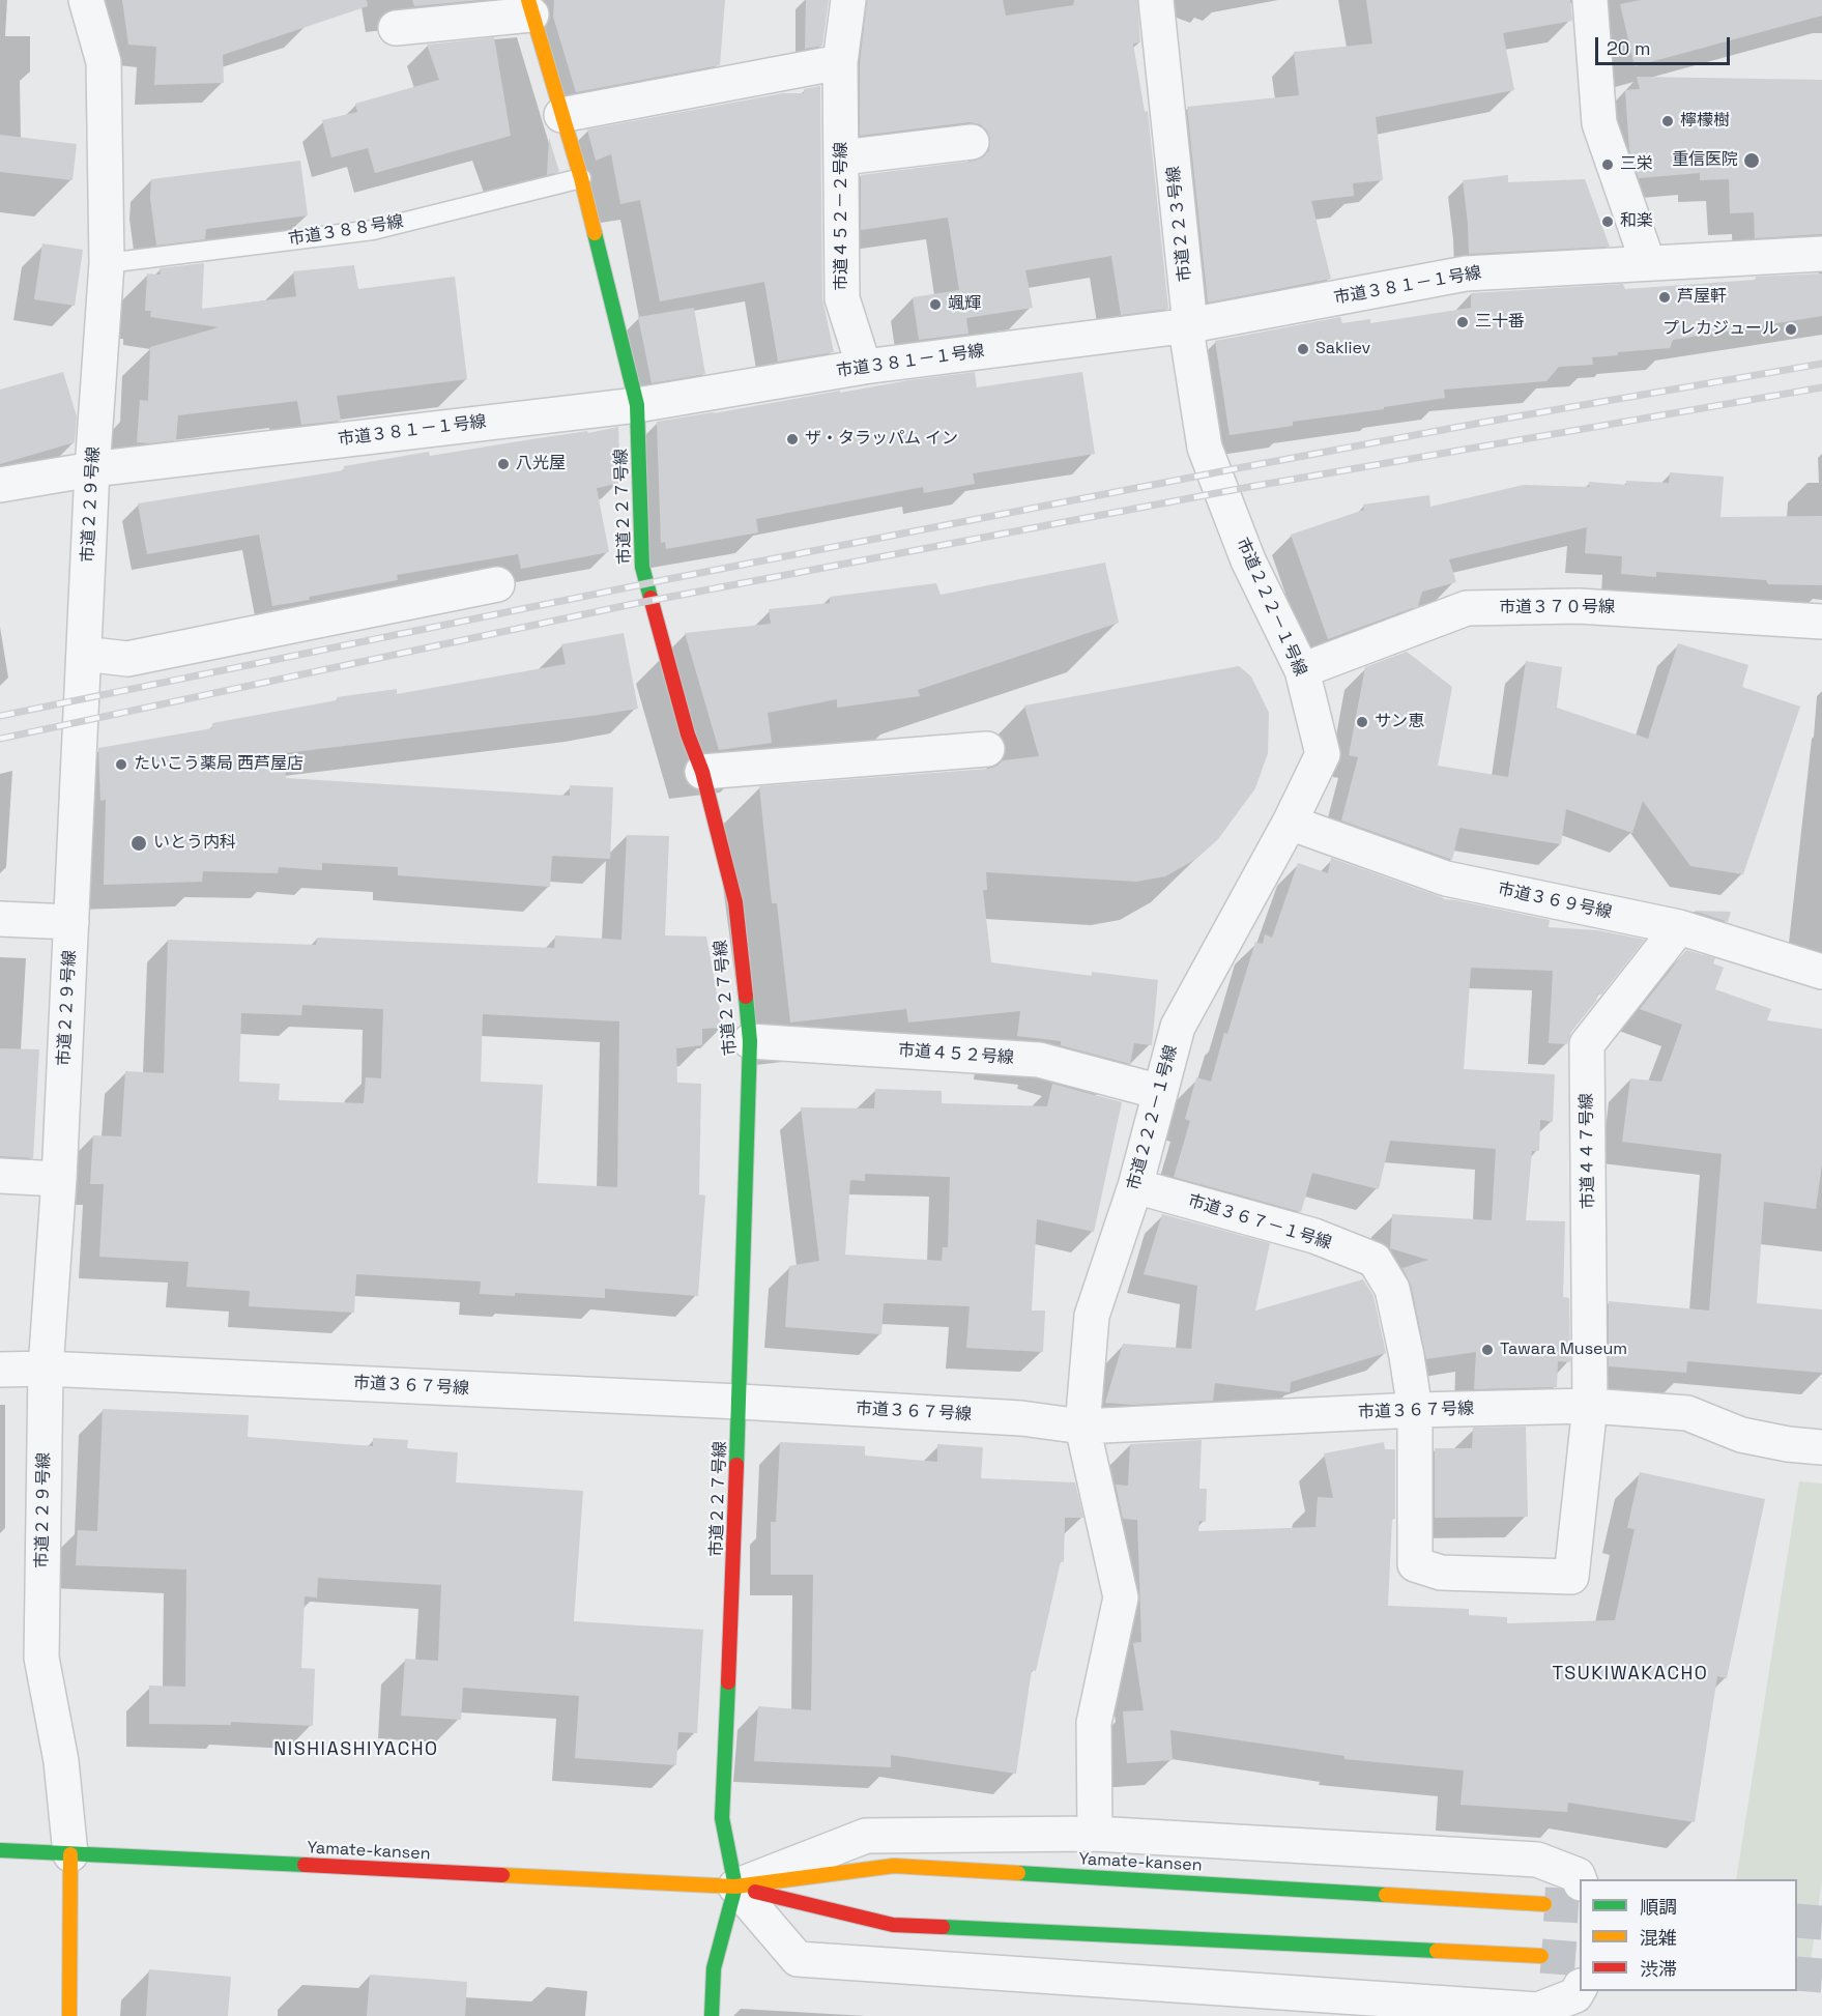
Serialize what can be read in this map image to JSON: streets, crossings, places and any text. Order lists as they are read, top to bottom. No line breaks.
{"streets":{"street":["市道４５２－２号線","市道２２３号線","市道３８１－１号線","市道２２９号線","市道２２７号線","市道２２２－１号線","市道３７０号線","市道３６９号線","市道４５２号線","市道４４７号線","市道３６７－１号線","市道３６７号線","Yamate-kansen"],"lane":["市道３８８号線"]},"crossings":[["市道４５２－２号線","市道３８１－１号線"],["市道２２３号線","市道３８１－１号線"],["市道２２３号線","市道２２２－１号線"],["市道３８８号線","市道２２９号線"],["市道３８８号線","市道２２７号線"],["市道３８１－１号線","市道２２９号線"],["市道３８１－１号線","市道２２７号線"],["市道２２９号線","市道３６７号線"],["市道２２９号線","Yamate-kansen"],["市道２２７号線","市道４５２号線"],["市道２２７号線","市道３６７号線"],["市道２２７号線","Yamate-kansen"],["市道２２２－１号線","市道３７０号線"],["市道２２２－１号線","市道３６９号線"],["市道２２２－１号線","市道４５２号線"],["市道２２２－１号線","市道３６７－１号線"],["市道２２２－１号線","市道３６７号線"],["市道３６９号線","市道４４７号線"],["市道４４７号線","市道３６７－１号線"],["市道４４７号線","市道３６７号線"],["市道３６７－１号線","市道３６７号線"]],"districts":["TSUKIWAKACHO","NISHIASHIYACHO"],"places":["檸檬樹","重信医院","三栄","和楽","芦屋軒","颯輝","三十番","プレカジュール","Sakliev","ザ・タラッパム イン","八光屋","サン恵","たいこう薬局 西芦屋店","いとう内科","Tawara Museum"],"legend":["順調","混雑","渋滞"],"scale_bar":"20 m"}
